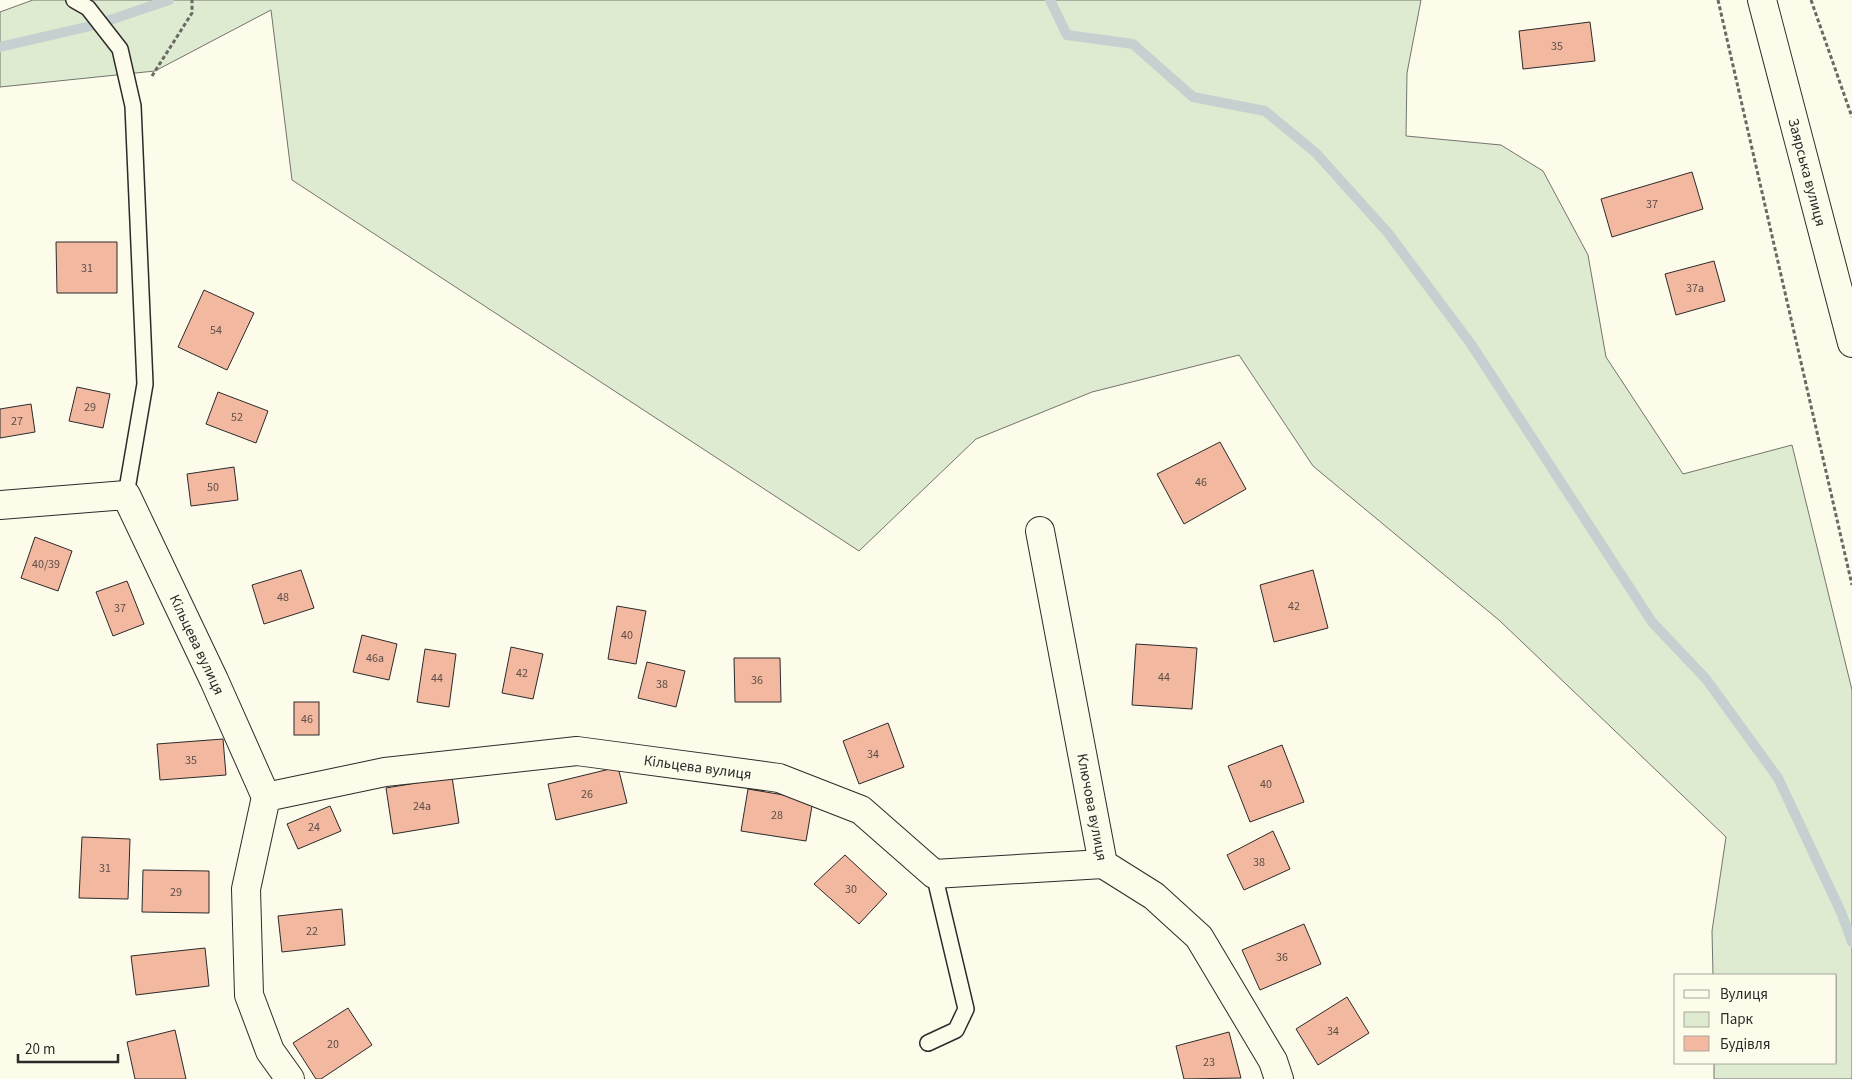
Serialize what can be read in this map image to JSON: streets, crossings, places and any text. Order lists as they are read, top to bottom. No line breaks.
{"streets":{"street":["Заярська вулиця","Кільцева вулиця","Ключова вулиця"]},"house_numbers":["35","37","31","37а","54","29","52","27","46","50","40/39","48","42","37","40","46а","42","44","44","36","38","46","34","35","40","26","24а","28","24","38","31","30","29","22","36","34","20","23"],"legend":["Вулиця","Парк","Будівля"],"scale_bar":"20 m"}
